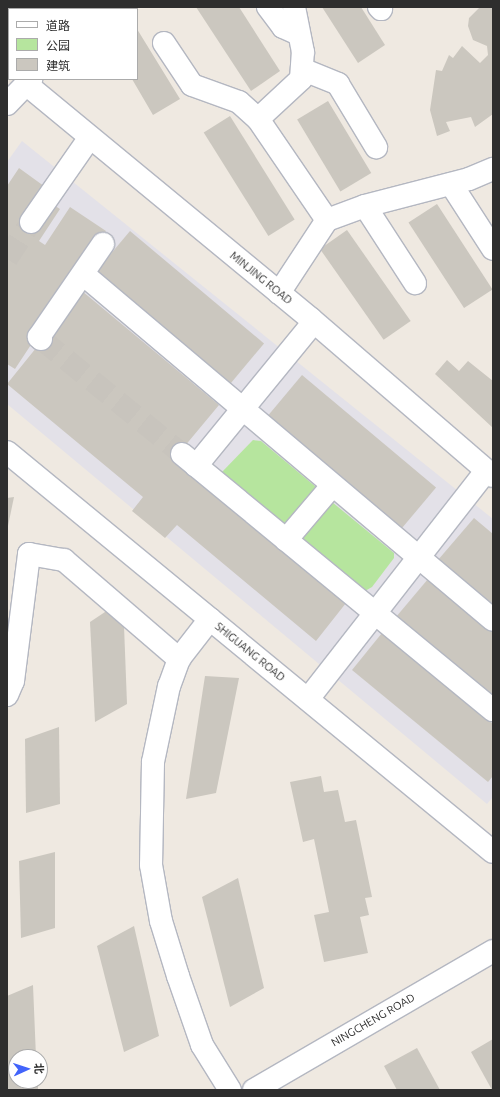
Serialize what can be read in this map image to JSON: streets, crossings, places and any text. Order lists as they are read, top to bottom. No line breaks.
{"streets":{"street":["MINJING ROAD","SHIGUANG ROAD","NINGCHENG ROAD"]},"legend":["道路","公园","建筑"],"north":"right"}
